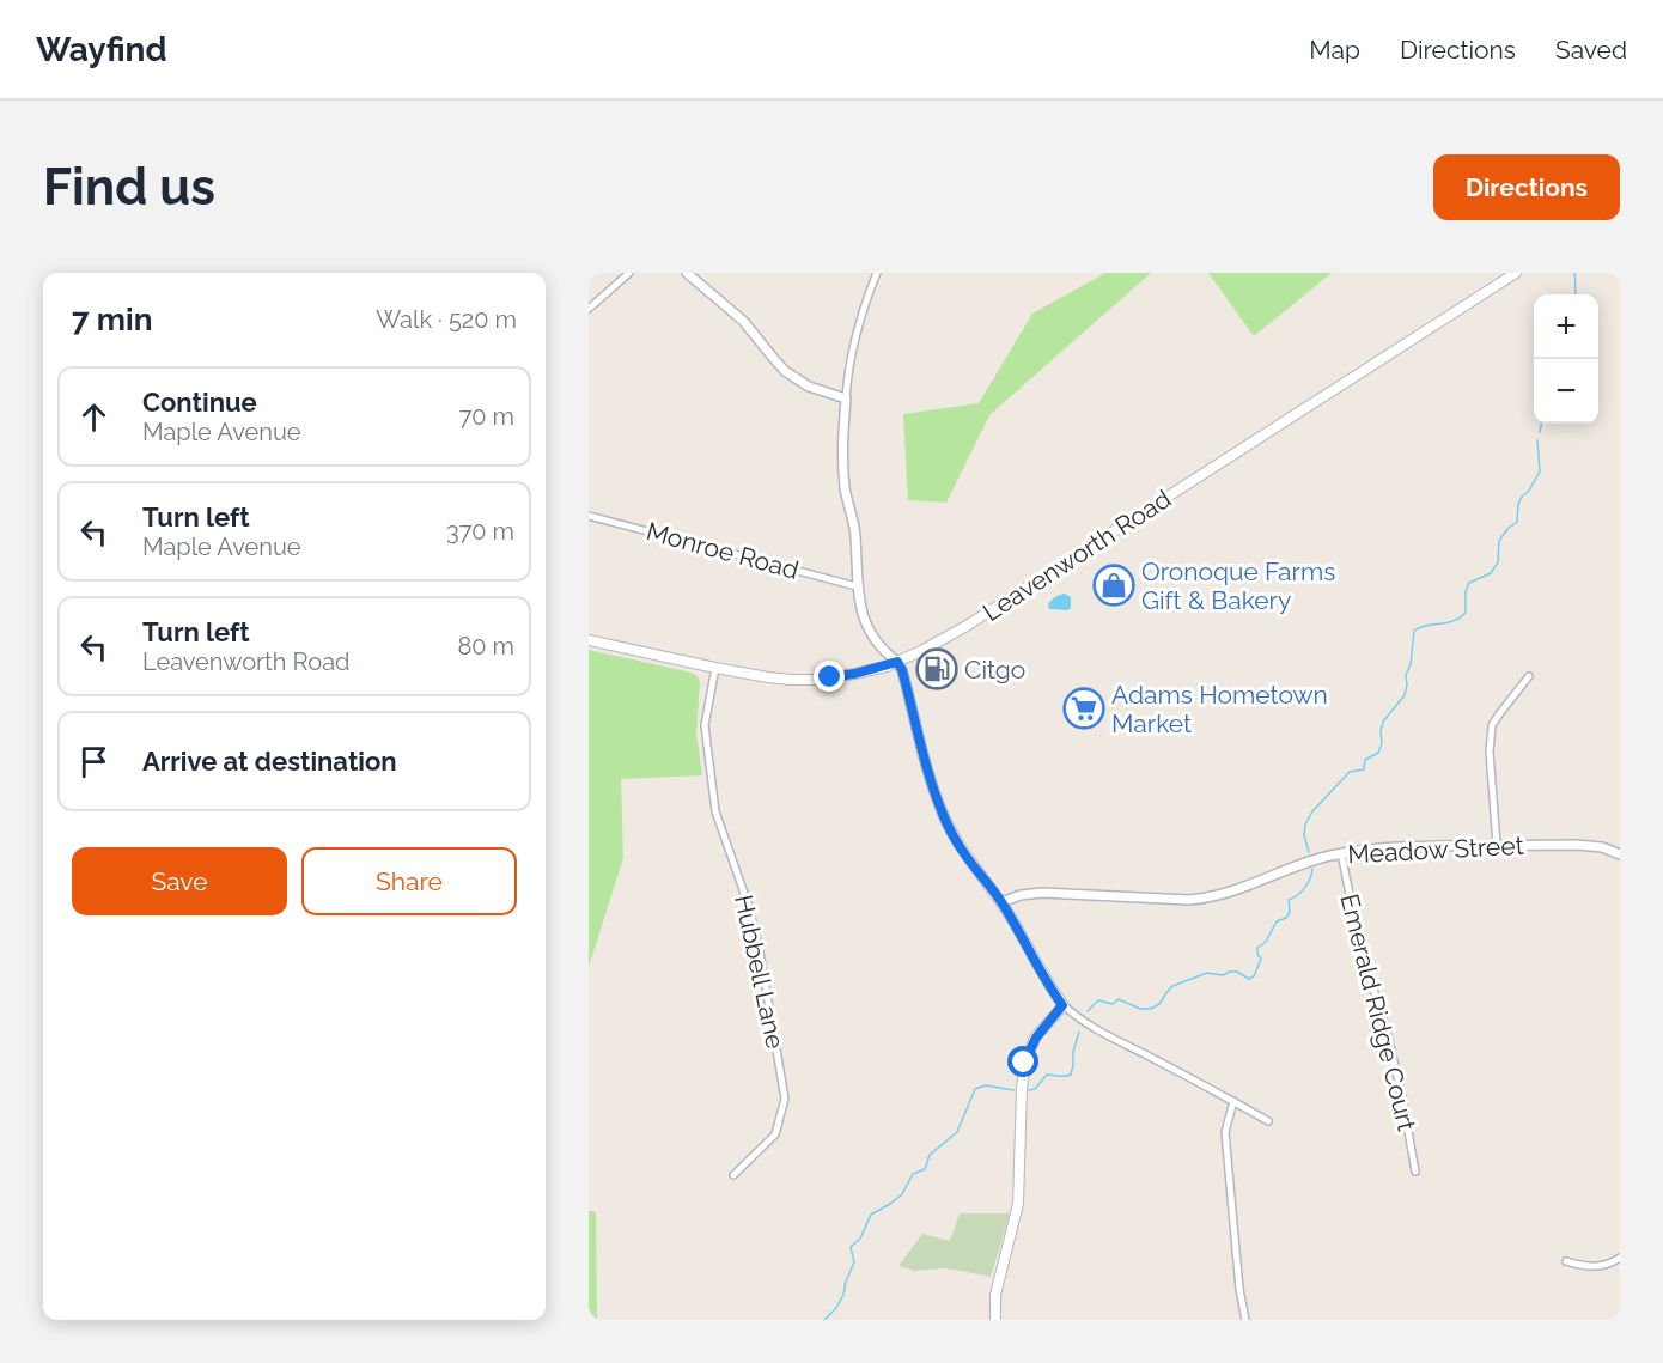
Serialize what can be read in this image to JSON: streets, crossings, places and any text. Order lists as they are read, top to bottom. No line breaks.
{"streets":{"main road":["Leavenworth Road"],"street":["Monroe Road","Meadow Street","Hubbell Lane","Emerald Ridge Court"]},"crossings":[["Leavenworth Road","Hubbell Lane"],["Meadow Street","Emerald Ridge Court"]],"places":{"shop":["Oronoque Farms Gift & Bakery"],"fuel station":["Citgo"],"supermarket":["Adams Hometown Market"]},"page":{"header":"Wayfind","nav":["Map","Directions","Saved"],"buttons":["Directions",["Save","Share"]],"title":"Find us","heading":["7 min","Walk · 520 m"],"map_buttons":["+","−"],"list":[["Continue","Maple Avenue","70 m"],["Turn left","Maple Avenue","370 m"],["Turn left","Leavenworth Road","80 m"],"Arrive at destination"]}}
